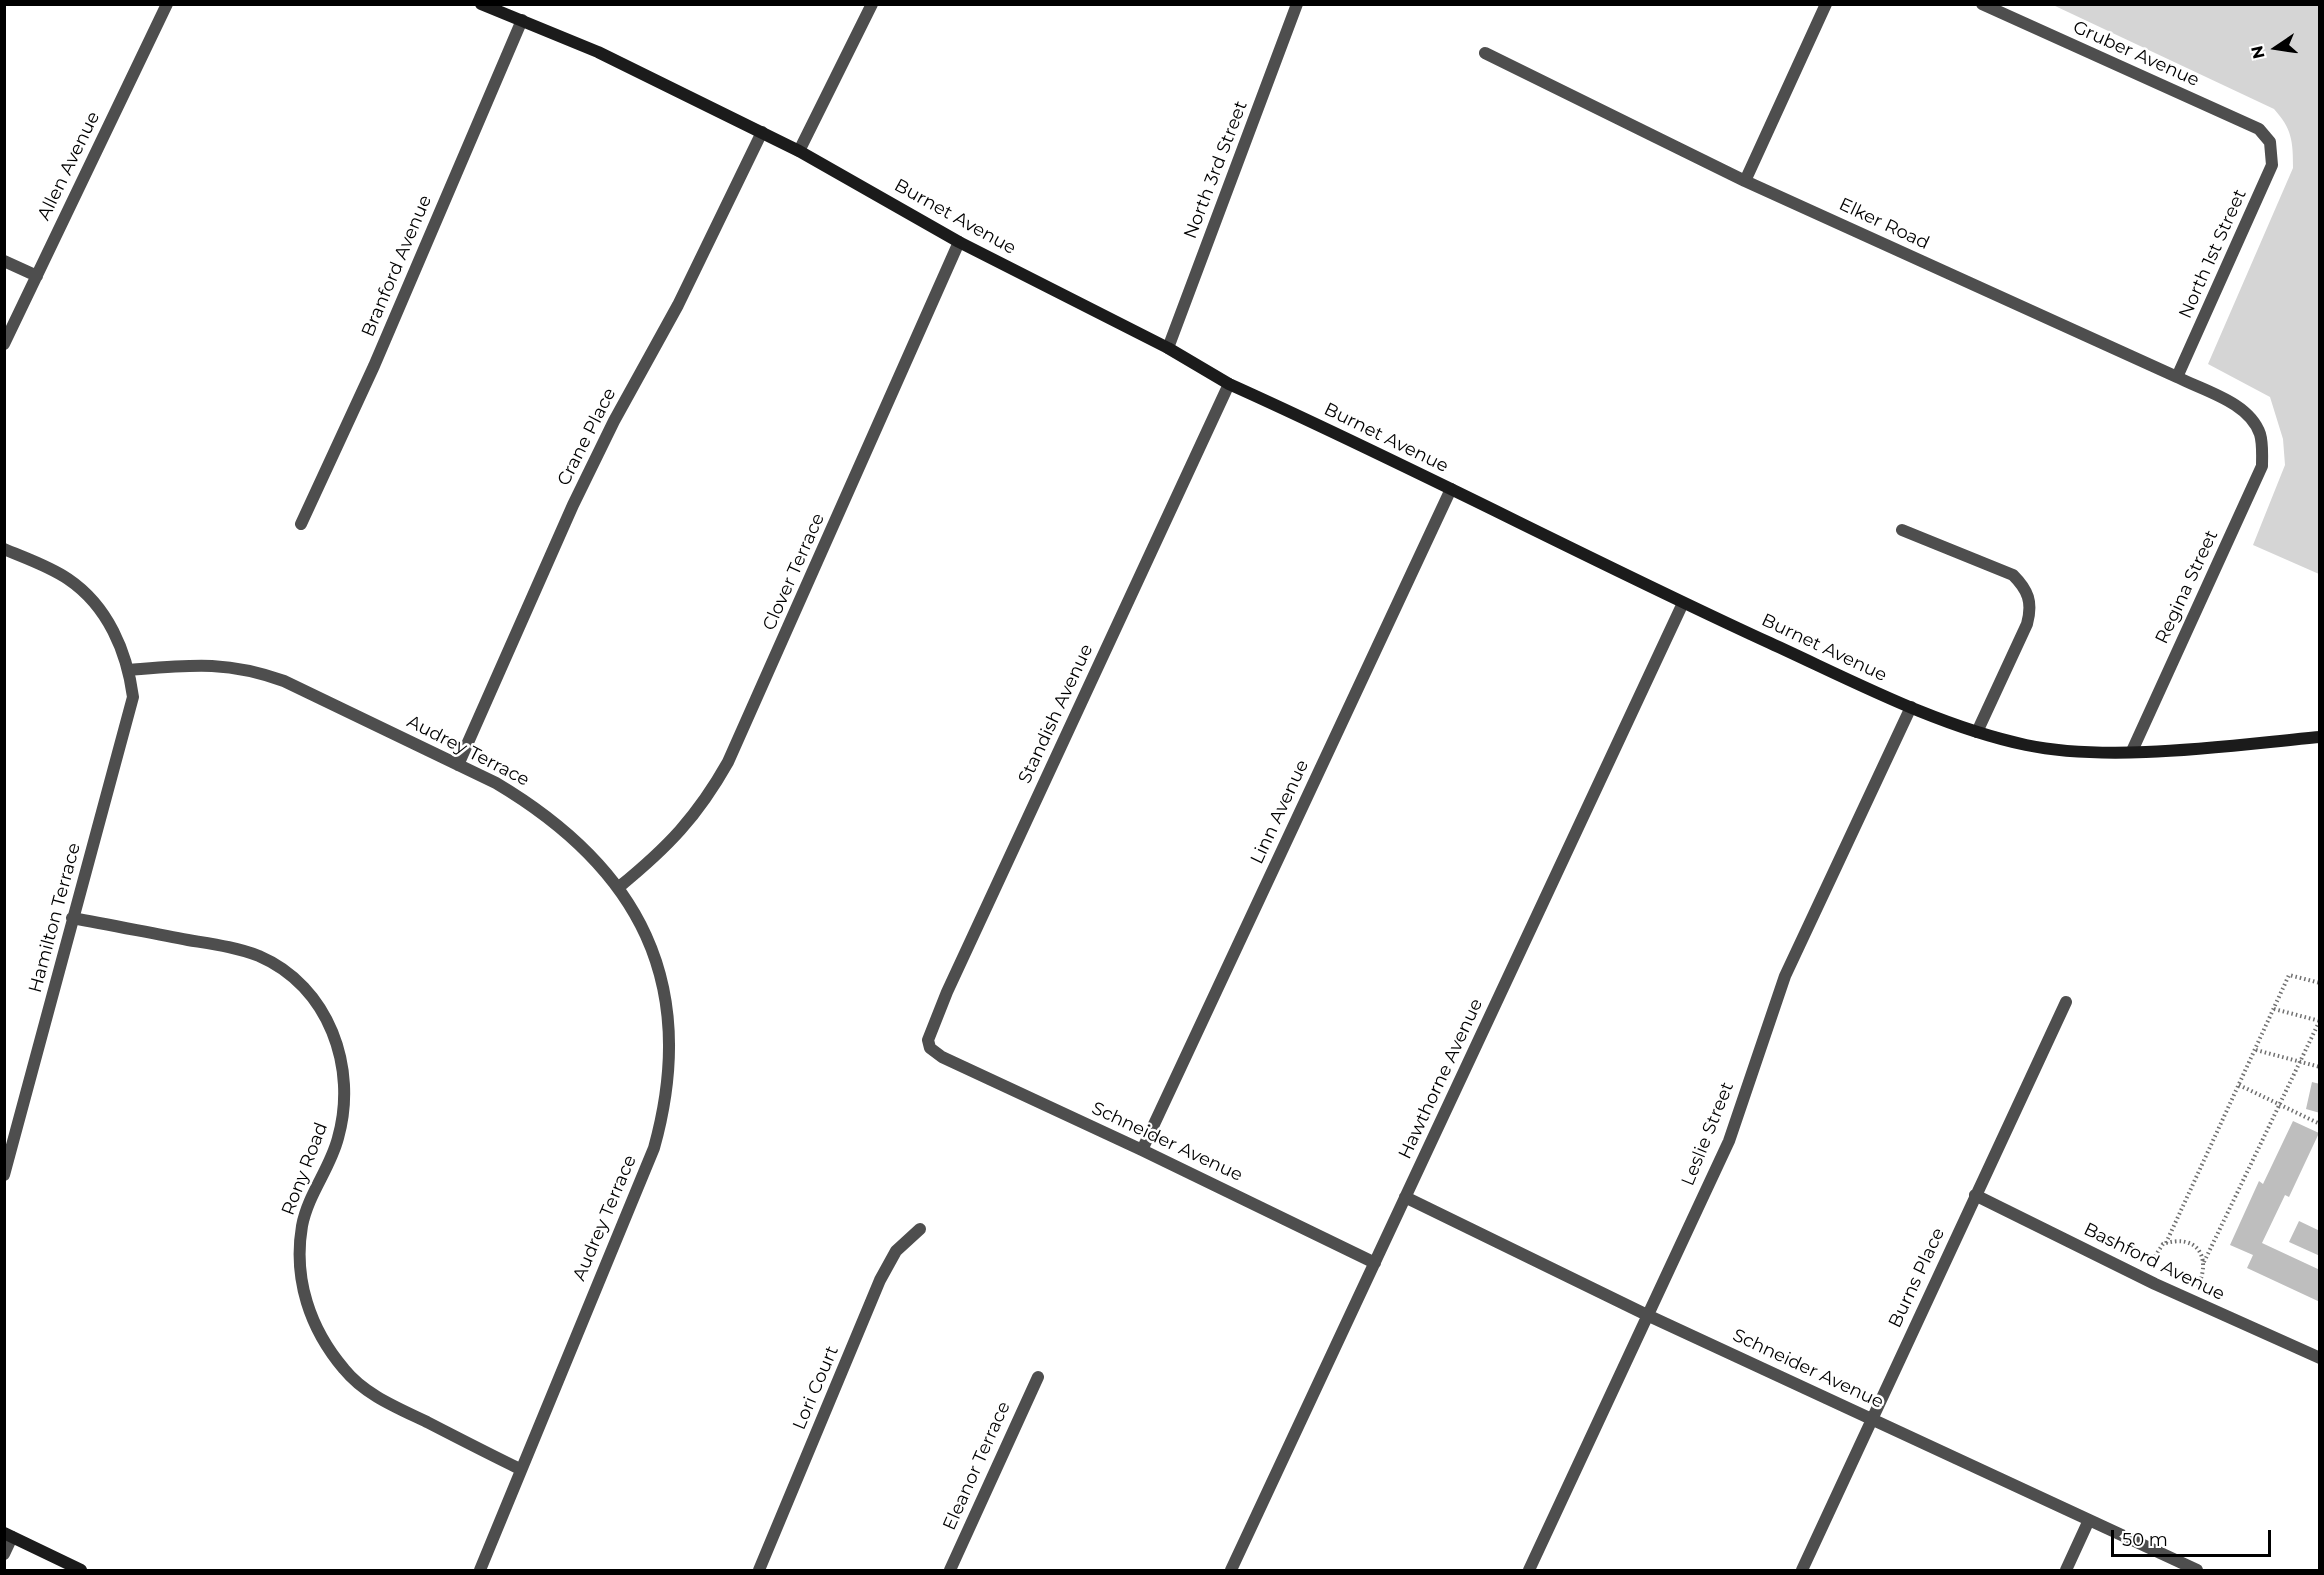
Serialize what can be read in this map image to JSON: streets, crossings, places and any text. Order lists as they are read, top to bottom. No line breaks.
{"streets":{"street":["Gruber Avenue","Allen Avenue","North 3rd Street","Burnet Avenue","Elker Road","North 1st Street","Branford Avenue","Crane Place","Clover Terrace","Regina Street","Standish Avenue","Audrey Terrace","Linn Avenue","Hamilton Terrace","Hawthorne Avenue","Leslie Street","Schneider Avenue","Rony Road","Bashford Avenue","Burns Place","Lori Court","Eleanor Terrace"]},"crossings":[["Gruber Avenue","North 1st Street"],["North 3rd Street","Burnet Avenue"],["Burnet Avenue","Branford Avenue"],["Burnet Avenue","Crane Place"],["Burnet Avenue","Clover Terrace"],["Burnet Avenue","Regina Street"],["Burnet Avenue","Standish Avenue"],["Burnet Avenue","Linn Avenue"],["Burnet Avenue","Hawthorne Avenue"],["Burnet Avenue","Leslie Street"],["Elker Road","North 1st Street"],["Elker Road","Regina Street"],["Crane Place","Audrey Terrace"],["Clover Terrace","Audrey Terrace"],["Standish Avenue","Schneider Avenue"],["Audrey Terrace","Hamilton Terrace"],["Audrey Terrace","Rony Road"],["Linn Avenue","Schneider Avenue"],["Hamilton Terrace","Rony Road"],["Hawthorne Avenue","Schneider Avenue"],["Leslie Street","Schneider Avenue"],["Schneider Avenue","Burns Place"],["Bashford Avenue","Burns Place"]],"scale_bar":"50 m","north":"left"}
